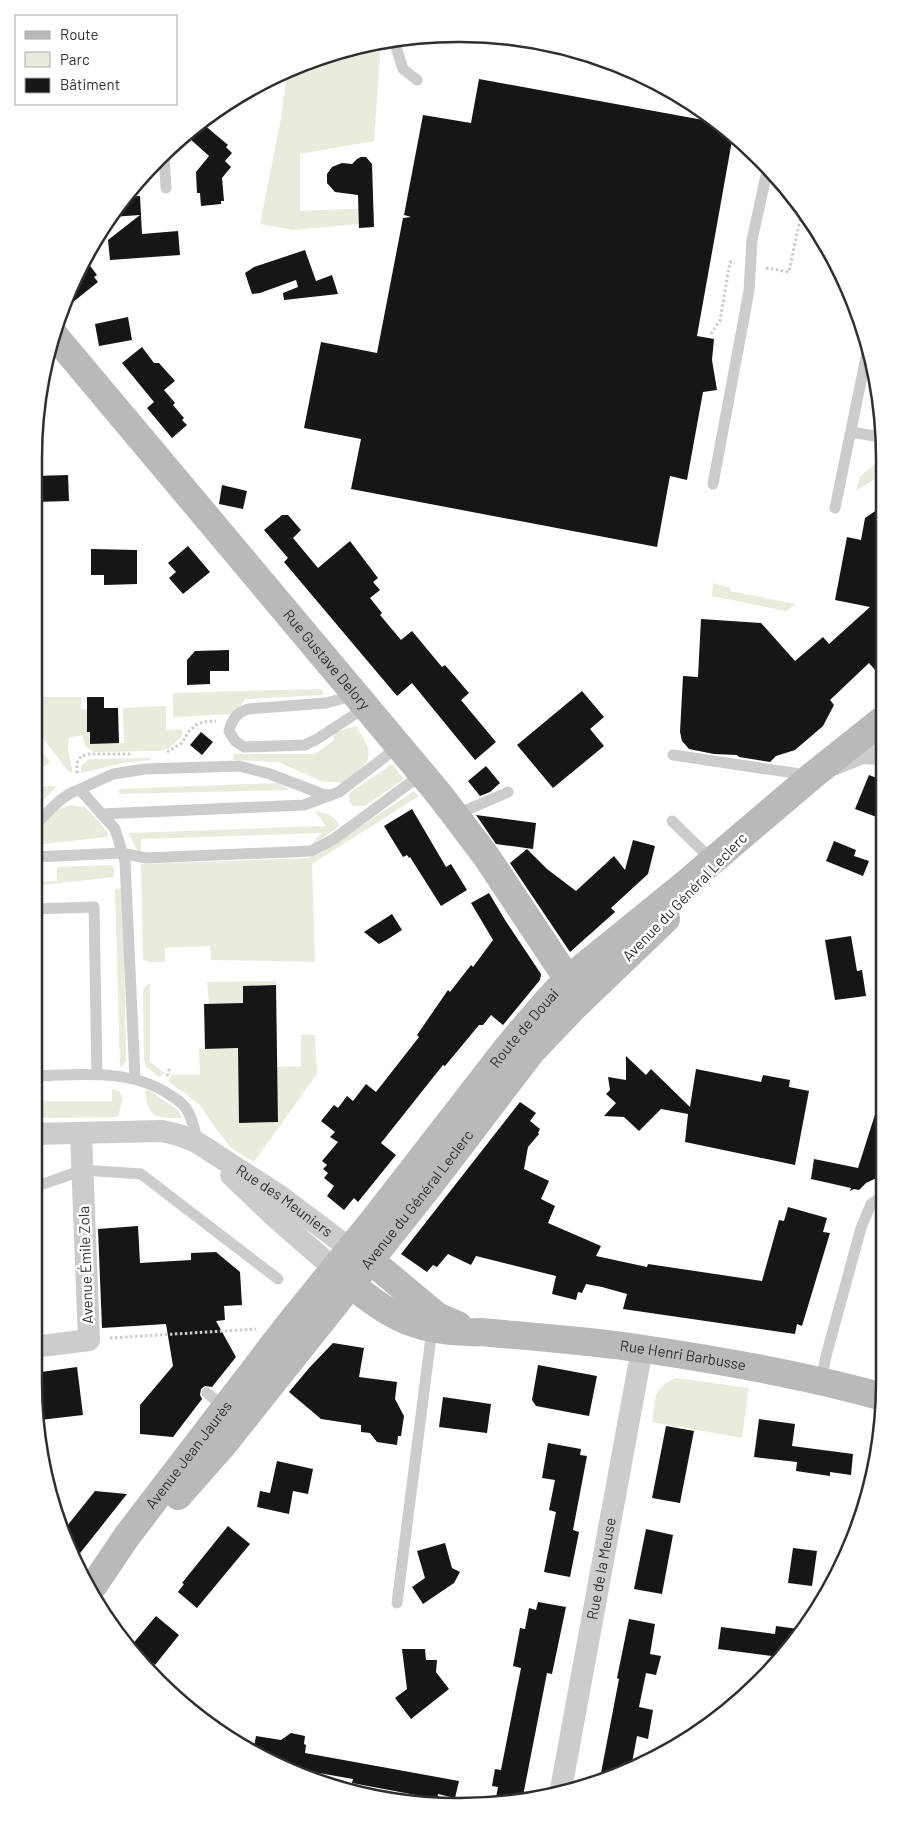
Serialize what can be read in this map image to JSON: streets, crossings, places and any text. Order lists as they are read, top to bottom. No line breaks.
{"streets":{"main road":["Rue Gustave Delory","Avenue du Général Leclerc","Route de Douai","Rue Henri Barbusse","Avenue Jean Jaurès"],"street":["Rue des Meuniers","Avenue Émile Zola","Rue de la Meuse"]},"crossings":[["Rue Gustave Delory","Route de Douai"],["Avenue du Général Leclerc","Route de Douai"],["Avenue du Général Leclerc","Rue des Meuniers"],["Avenue du Général Leclerc","Rue Henri Barbusse"],["Route de Douai","Rue des Meuniers"],["Route de Douai","Rue Henri Barbusse"],["Rue des Meuniers","Avenue Émile Zola"],["Rue des Meuniers","Rue Henri Barbusse"],["Rue Henri Barbusse","Rue de la Meuse"]],"legend":["Route","Parc","Bâtiment"]}
